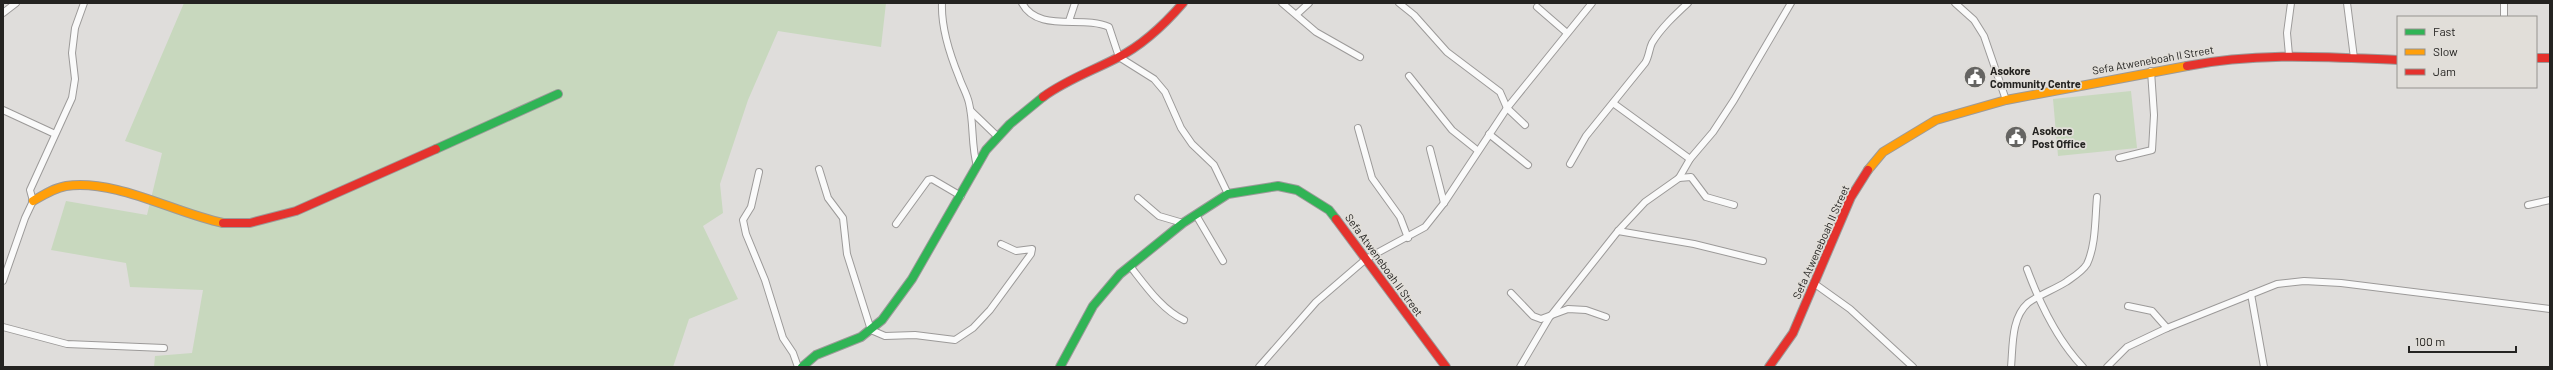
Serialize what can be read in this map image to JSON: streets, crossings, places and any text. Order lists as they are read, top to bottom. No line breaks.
{"streets":{"main road":["Sefa Atweneboah II Street"]},"places":{"public building":["Asokore Community Centre","Asokore Post Office"]},"legend":["Fast","Slow","Jam"],"scale_bar":"100 m"}
